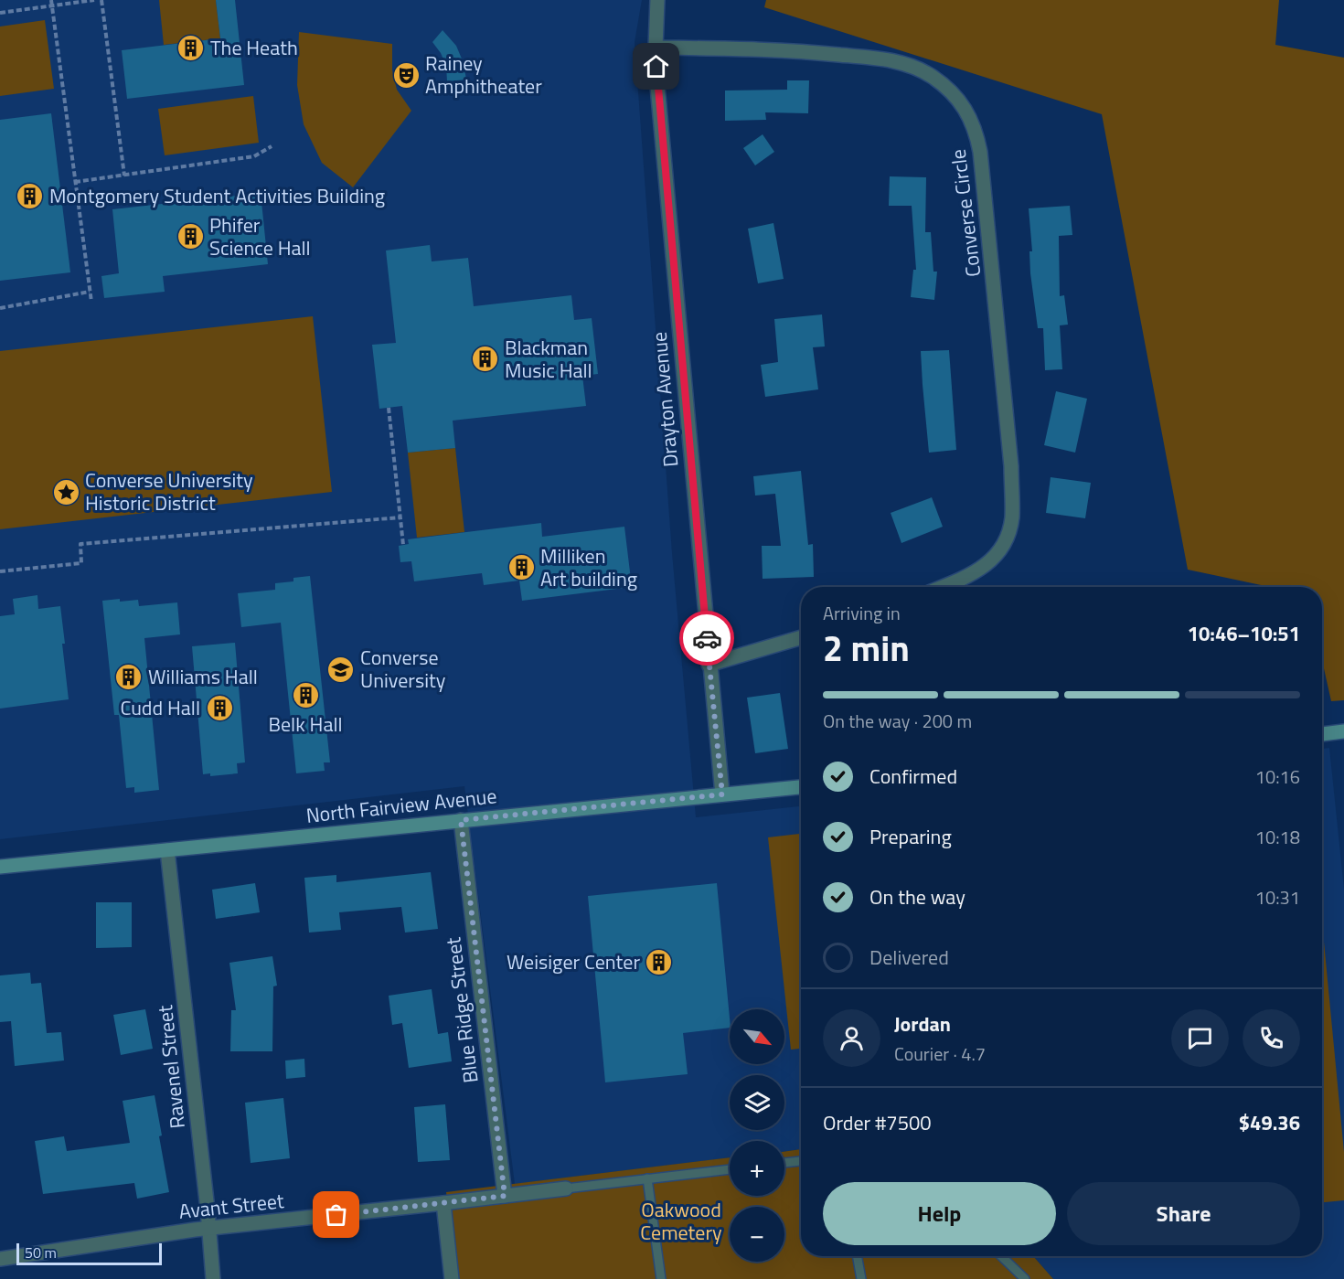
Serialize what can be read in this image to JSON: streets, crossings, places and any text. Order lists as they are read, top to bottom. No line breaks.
{"streets":{"street":["Converse Circle","Drayton Avenue","North Fairview Avenue","Blue Ridge Street","Ravenel Street","Avant Street"]},"crossings":[["Converse Circle","Drayton Avenue"],["Drayton Avenue","North Fairview Avenue"],["North Fairview Avenue","Blue Ridge Street"],["North Fairview Avenue","Ravenel Street"],["Blue Ridge Street","Avant Street"],["Ravenel Street","Avant Street"]],"parks":["Oakwood Cemetery"],"places":{"building":["The Heath","Montgomery Student Activities Building","Phifer Science Hall","Blackman Music Hall","Milliken Art building","Williams Hall","Belk Hall","Cudd Hall","Weisiger Center"],"theatre":["Rainey Amphitheater"],"place":["Converse University Historic District"],"school or university":["Converse University"]},"scale_bar":"50 m","north":"bottom right","page":{"heading":["2 min","Arriving in","10:46–10:51"],"panel":["Jordan","Courier · 4.7","Order #7500","$49.36"],"bar":"On the way · 200 m","list":[["Confirmed","10:16"],["Preparing","10:18"],["On the way","10:31"],"Delivered"],"map_buttons":["+","−"],"buttons":["Help","Share"],"scale":"50 m"}}
